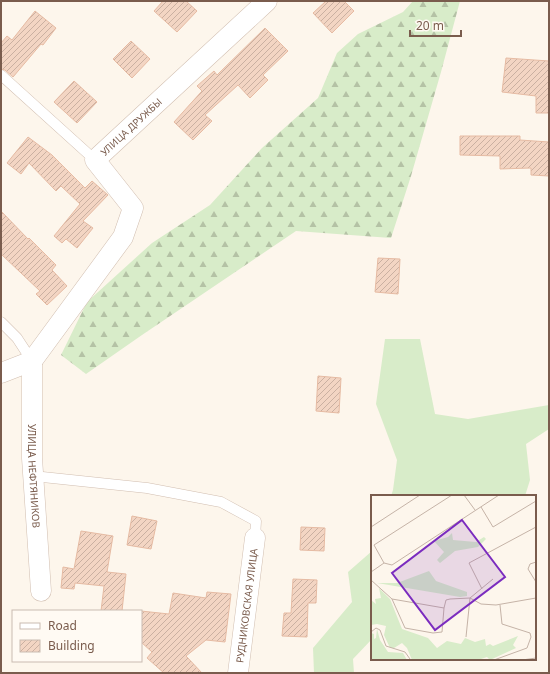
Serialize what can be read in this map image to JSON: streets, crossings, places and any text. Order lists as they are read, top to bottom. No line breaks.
{"streets":{"street":["УЛИЦА ДРУЖБЫ","УЛИЦА НЕФТЯНИКОВ","РУДНИКОВСКАЯ УЛИЦА"]},"crossings":[["УЛИЦА ДРУЖБЫ","УЛИЦА НЕФТЯНИКОВ"]],"legend":["Road","Building"],"scale_bar":"20 m"}
